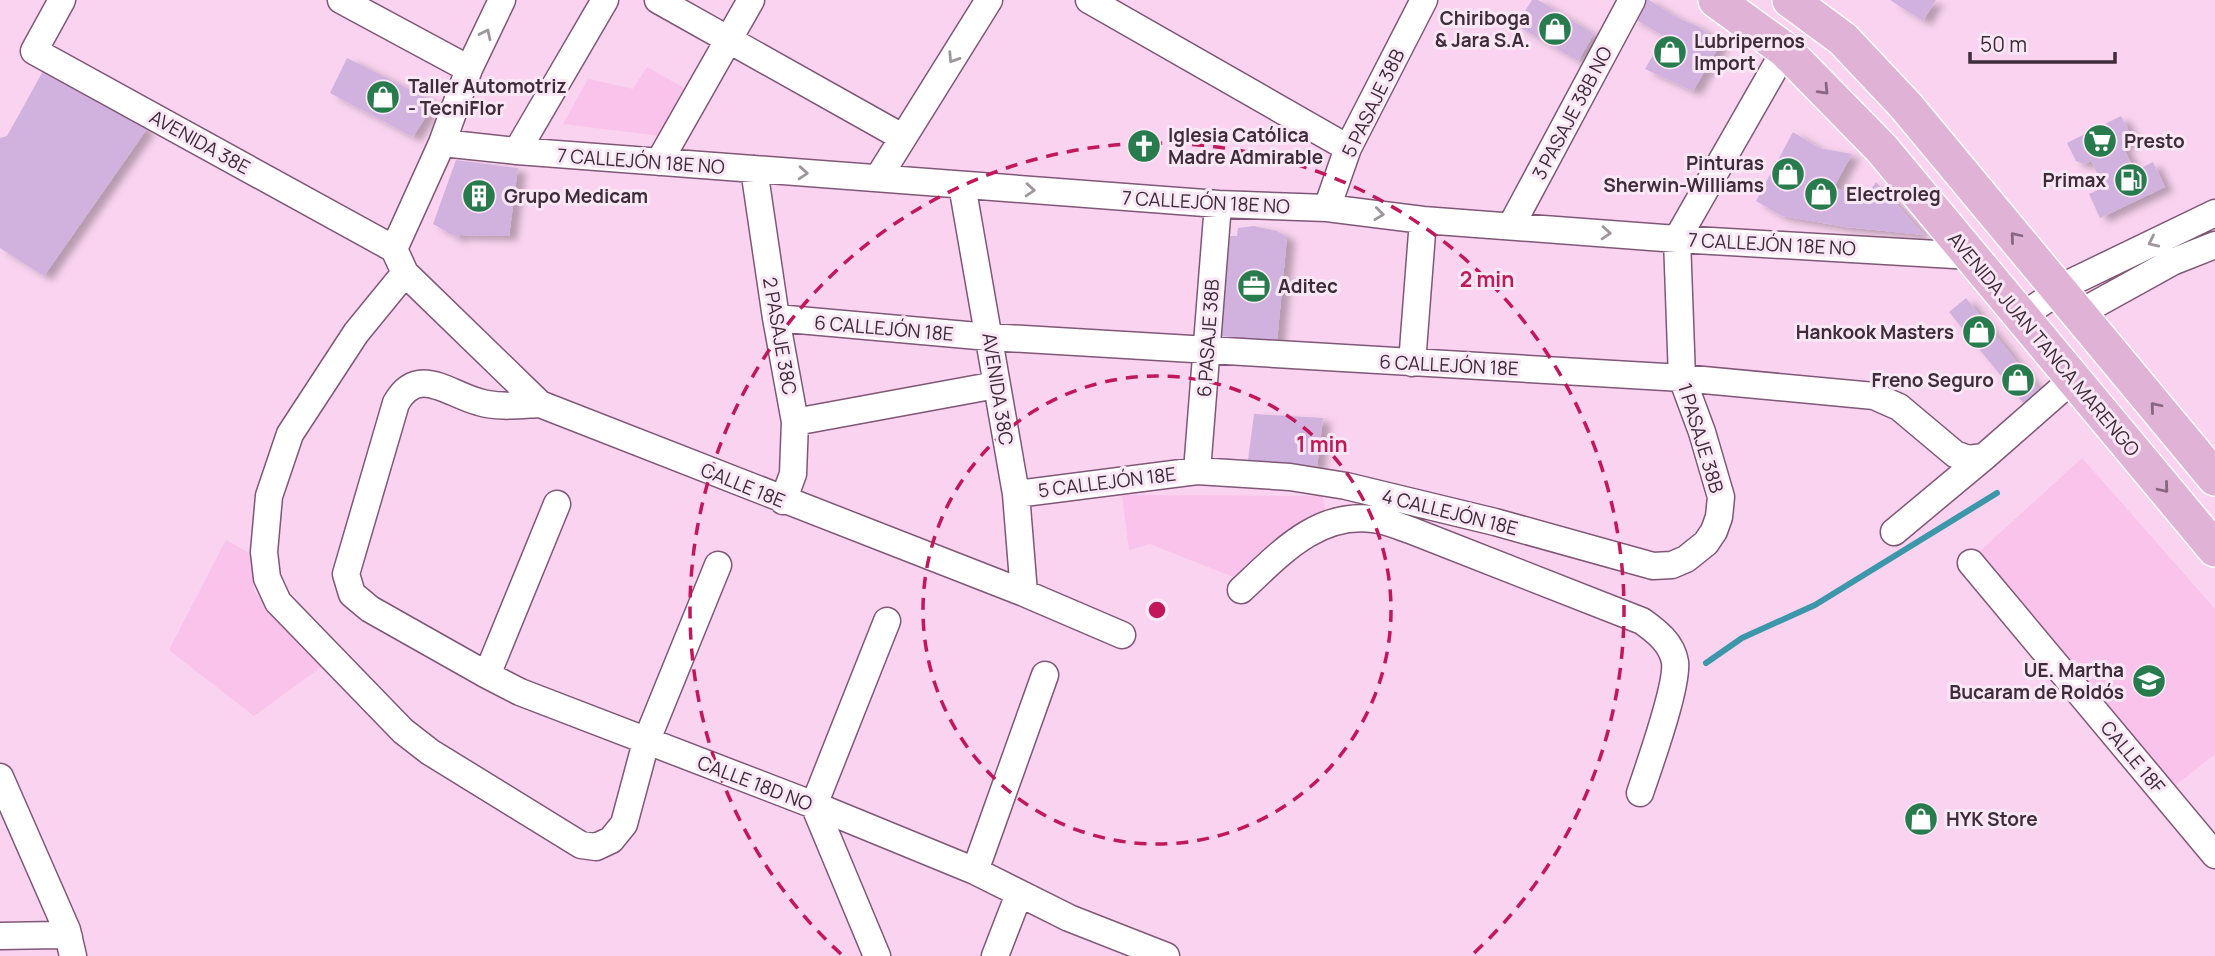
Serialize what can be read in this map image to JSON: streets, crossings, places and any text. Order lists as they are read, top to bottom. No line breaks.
{"streets":{"main road":["AVENIDA JUAN TANCA MARENGO"],"street":["5 PASAJE 38B","3 PASAJE 38B NO","AVENIDA 38E","7 CALLEJÓN 18E NO","6 CALLEJÓN 18E","2 PASAJE 38C","6 PASAJE 38B","AVENIDA 38C","1 PASAJE 38B","5 CALLEJÓN 18E","CALLE 18E","4 CALLEJÓN 18E","CALLE 18F","CALLE 18D NO"]},"crossings":[["5 PASAJE 38B","7 CALLEJÓN 18E NO"],["3 PASAJE 38B NO","7 CALLEJÓN 18E NO"],["7 CALLEJÓN 18E NO","2 PASAJE 38C"],["7 CALLEJÓN 18E NO","6 PASAJE 38B"],["7 CALLEJÓN 18E NO","AVENIDA JUAN TANCA MARENGO"],["7 CALLEJÓN 18E NO","AVENIDA 38C"],["7 CALLEJÓN 18E NO","1 PASAJE 38B"],["6 CALLEJÓN 18E","2 PASAJE 38C"],["6 CALLEJÓN 18E","6 PASAJE 38B"],["6 CALLEJÓN 18E","AVENIDA 38C"],["6 CALLEJÓN 18E","1 PASAJE 38B"],["2 PASAJE 38C","CALLE 18E"],["6 PASAJE 38B","5 CALLEJÓN 18E"],["6 PASAJE 38B","4 CALLEJÓN 18E"],["AVENIDA 38C","5 CALLEJÓN 18E"],["AVENIDA 38C","CALLE 18E"],["1 PASAJE 38B","4 CALLEJÓN 18E"],["5 CALLEJÓN 18E","4 CALLEJÓN 18E"],["CALLE 18E","CALLE 18D NO"]],"places":{"shop":["Chiriboga & Jara S.A.","Lubripernos Import","Taller Automotriz - TecniFlor","Pinturas Sherwin-Williams","Electroleg","Hankook Masters","Freno Seguro","HYK Store"],"supermarket":["Presto"],"church":["Iglesia Católica Madre Admirable"],"fuel station":["Primax"],"building":["Grupo Medicam"],"office":["Aditec"],"school or university":["UE. Martha Bucaram de Roldós"]},"scale_bar":"50 m","rings":["2 min","1 min"]}
